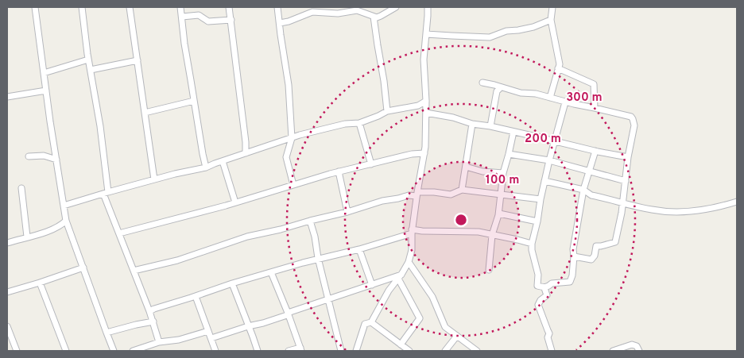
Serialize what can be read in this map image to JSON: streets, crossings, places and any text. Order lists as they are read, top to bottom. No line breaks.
{"rings":["300 m","200 m","100 m"]}
